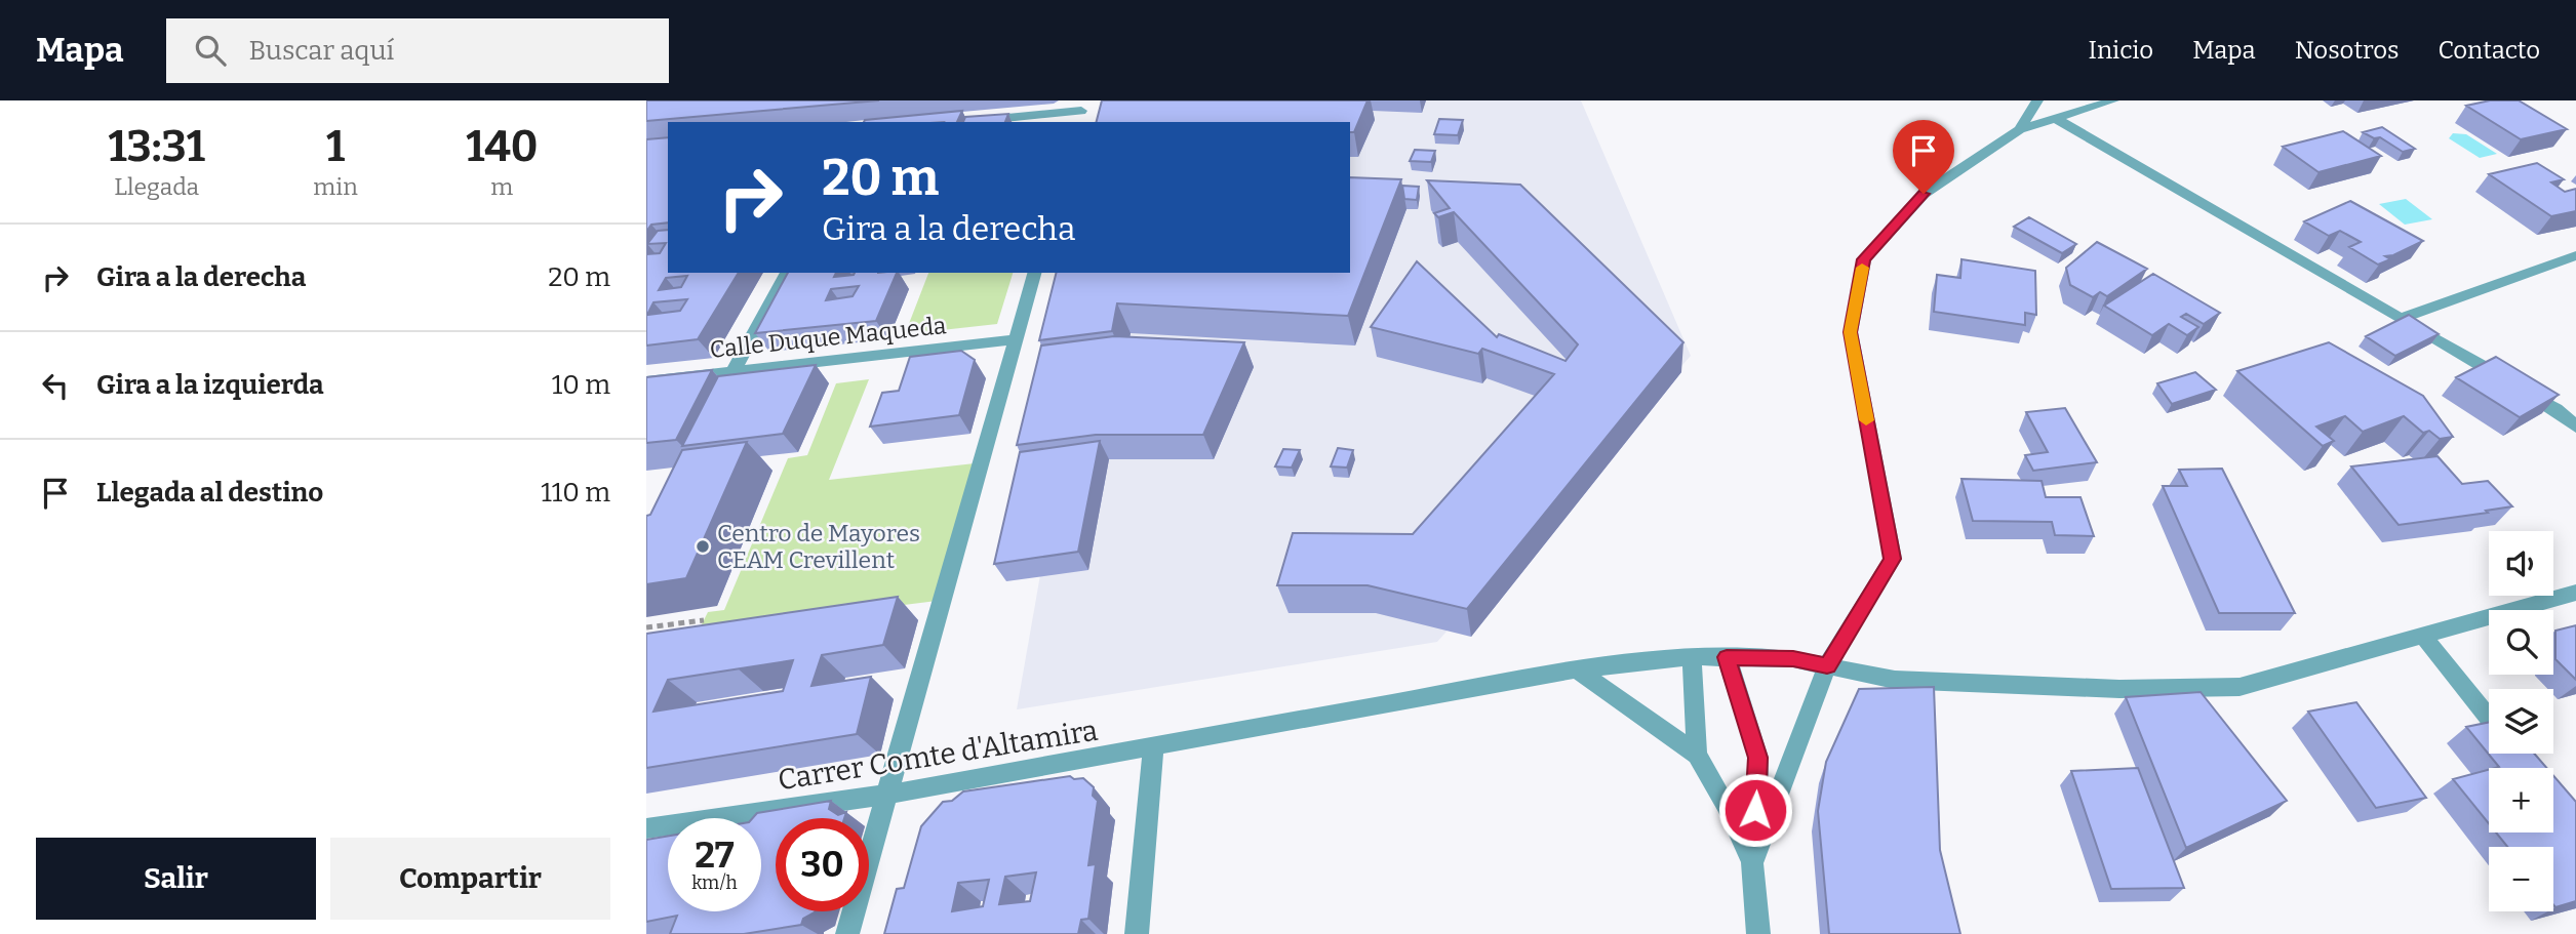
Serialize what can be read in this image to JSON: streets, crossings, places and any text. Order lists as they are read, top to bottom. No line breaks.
{"streets":{"street":["Calle Duque Maqueda","Carrer Comte d'Altamira"]},"places":["Centro de Mayores CEAM Crevillent"],"page":{"header":"Mapa","search":"Buscar aquí","nav":["Inicio","Mapa","Nosotros","Contacto"],"eta":["13:31","Llegada","1","min","140","m"],"turn":["20 m","Gira a la derecha"],"list":[{"name":"Gira a la derecha","value":"20 m"},{"name":"Gira a la izquierda","value":"10 m"},{"name":"Llegada al destino","value":"110 m"}],"map_buttons":["+","−"],"speed":"27 km/h","limit":"30","buttons":["Salir","Compartir"]}}
